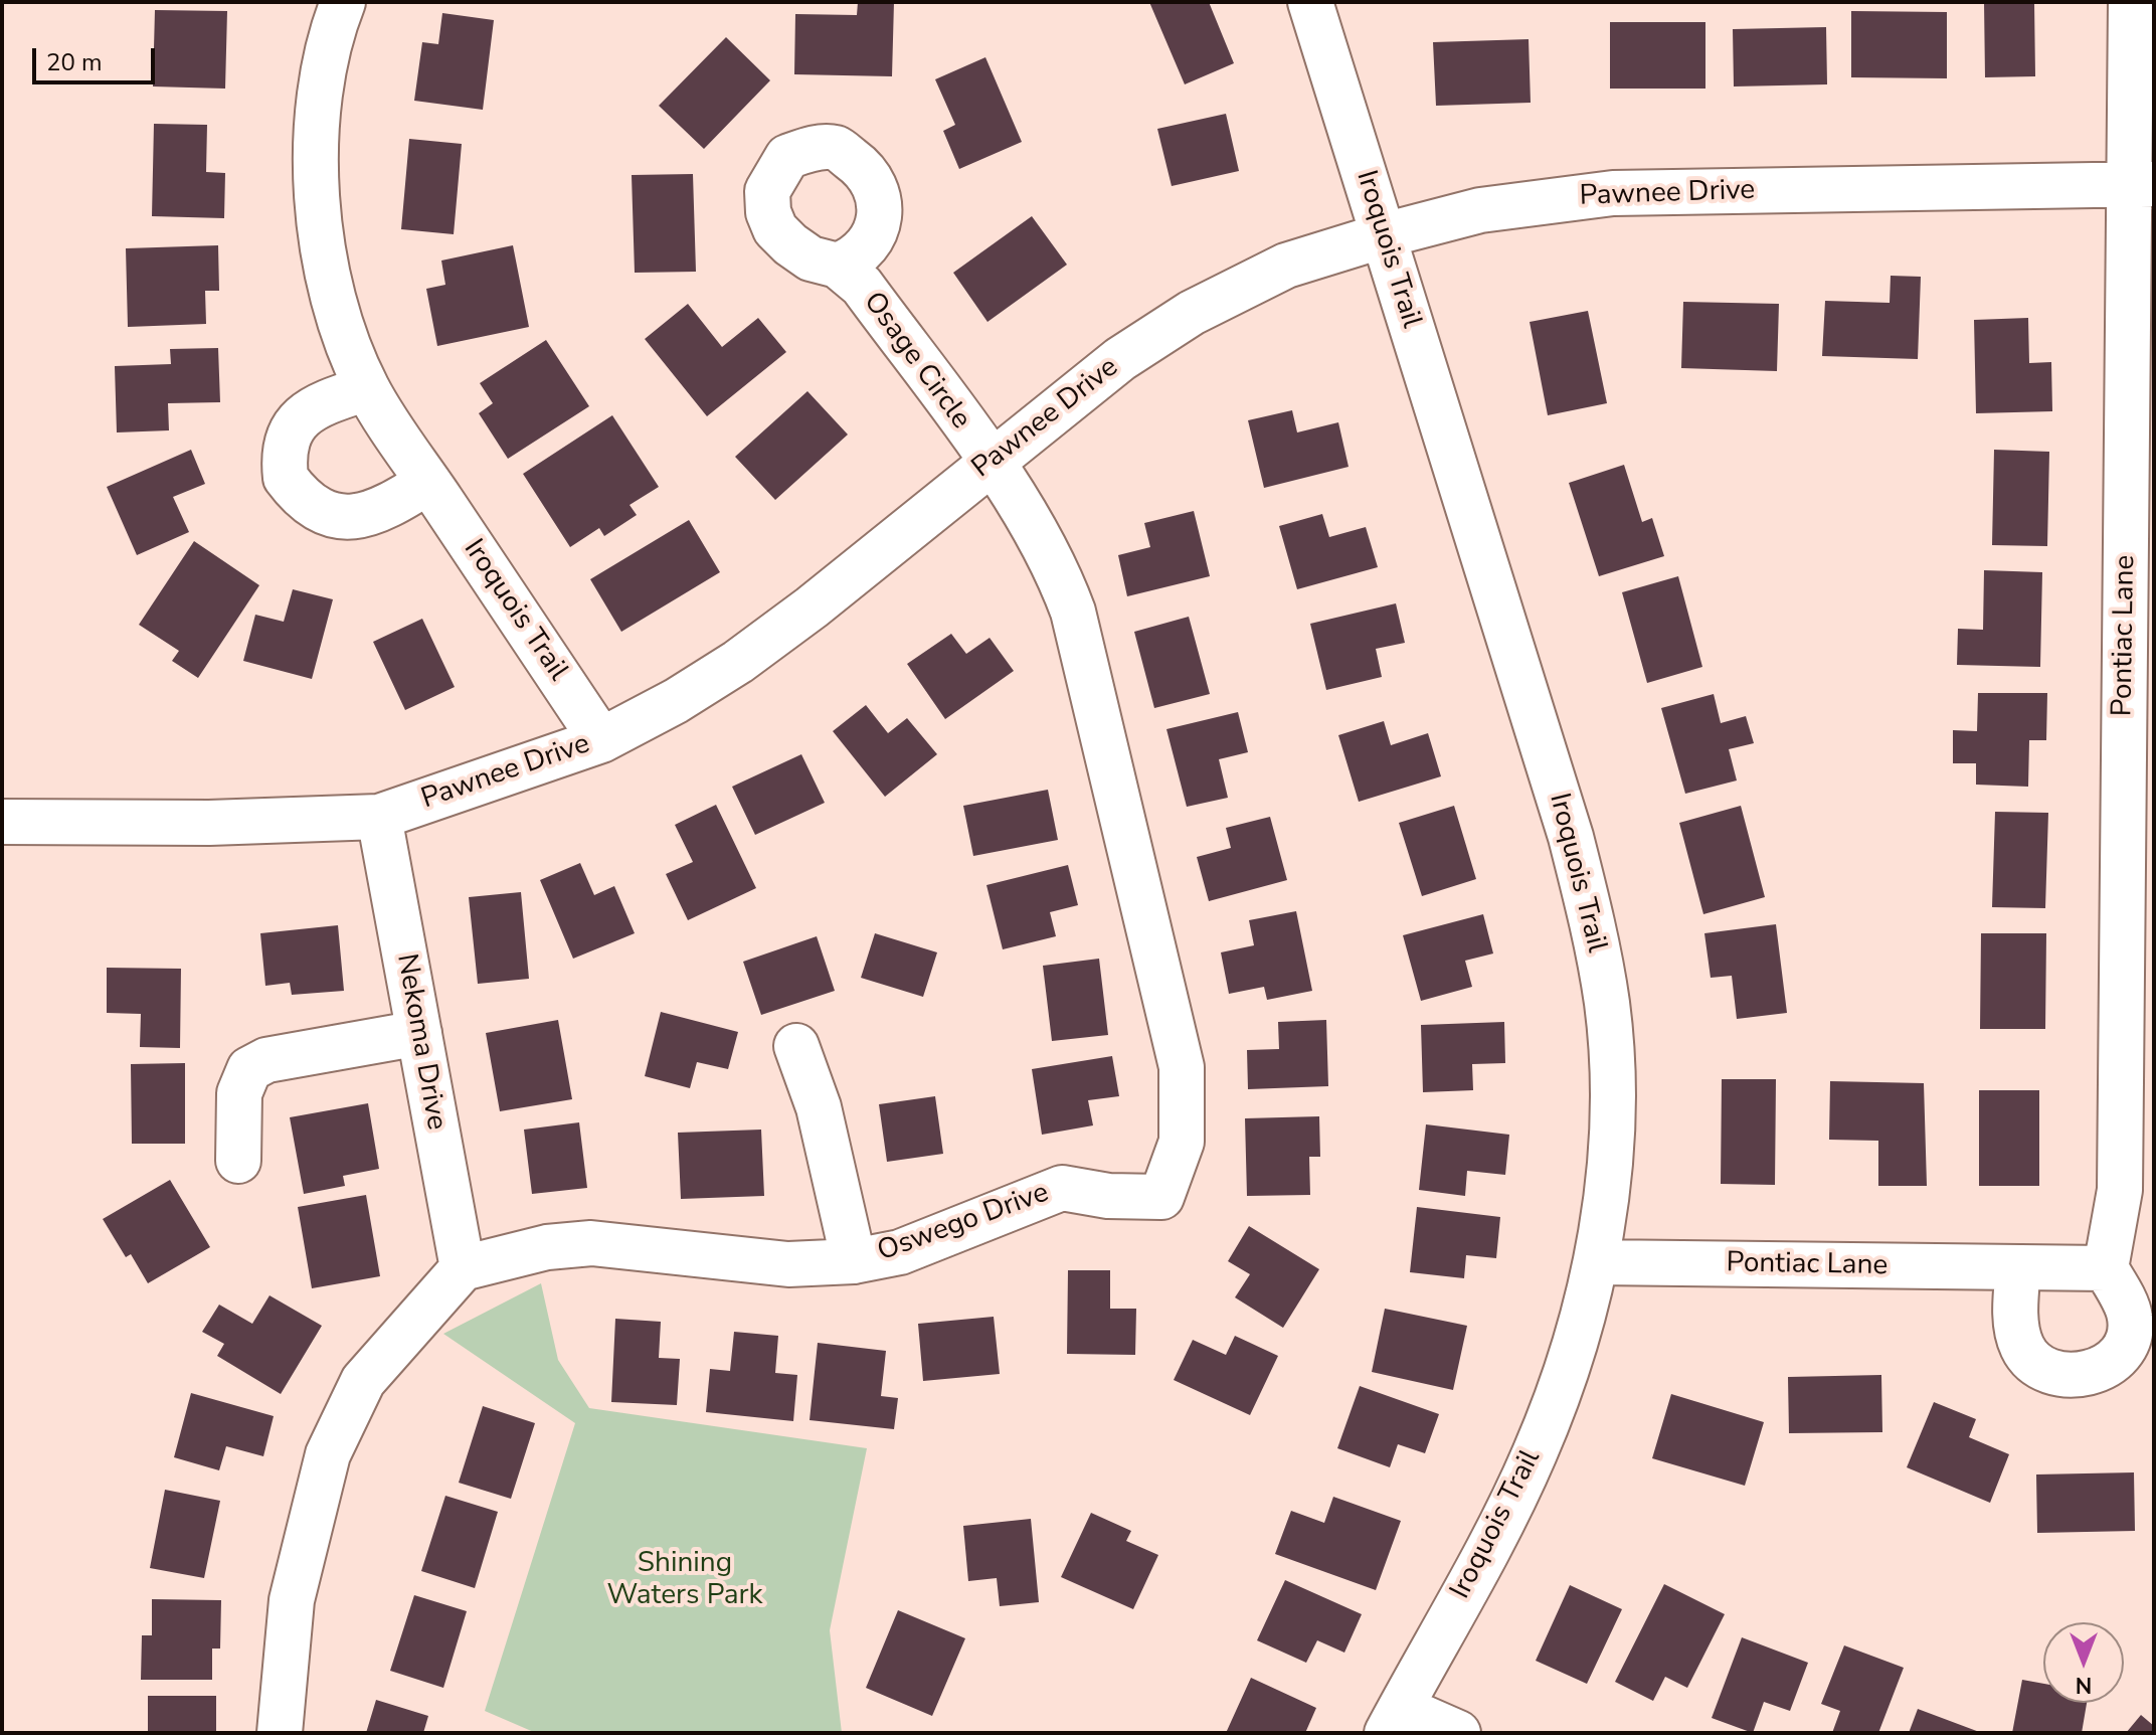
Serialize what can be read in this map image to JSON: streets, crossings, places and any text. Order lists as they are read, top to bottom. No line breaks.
{"streets":{"street":["Pawnee Drive","Iroquois Trail","Osage Circle","Pontiac Lane","Nekoma Drive","Oswego Drive"]},"crossings":[["Pawnee Drive","Iroquois Trail"],["Pawnee Drive","Osage Circle"],["Pawnee Drive","Pontiac Lane"],["Pawnee Drive","Nekoma Drive"],["Pawnee Drive","Oswego Drive"],["Iroquois Trail","Pontiac Lane"],["Osage Circle","Oswego Drive"],["Nekoma Drive","Oswego Drive"]],"parks":["Shining Waters Park"],"scale_bar":"20 m","north":"bottom"}
